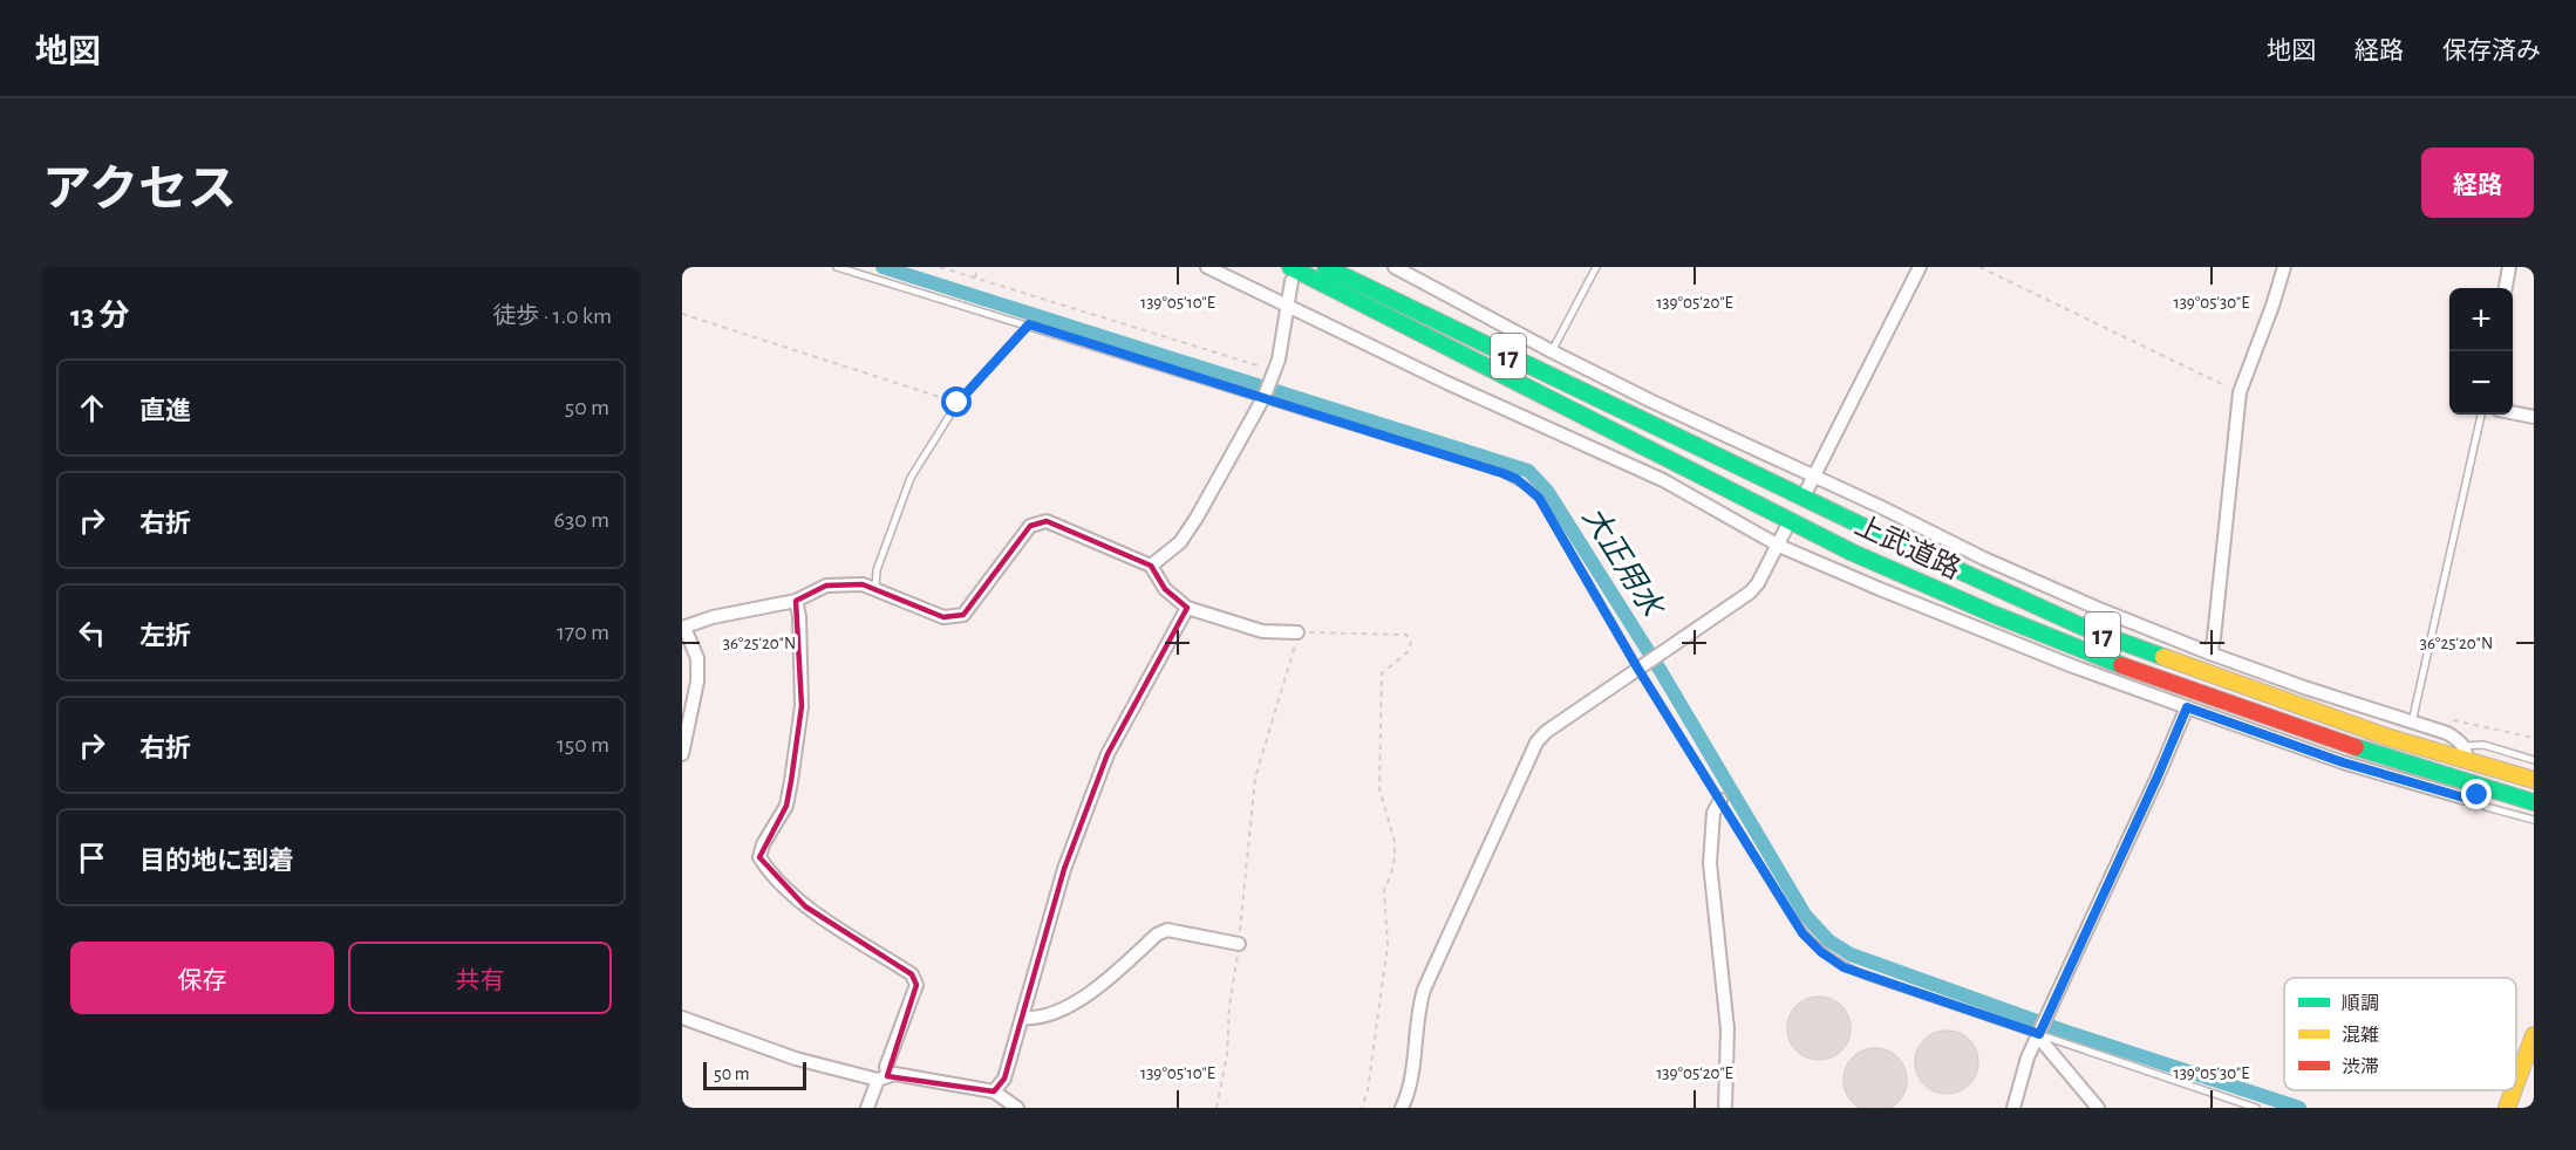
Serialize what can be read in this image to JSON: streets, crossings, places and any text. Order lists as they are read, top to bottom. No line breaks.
{"streets":{"main road":["17","上武道路"]},"water":["大正用水"],"legend":["順調","混雑","渋滞"],"scale_bar":"50 m","page":{"header":"地図","nav":["地図","経路","保存済み"],"title":"アクセス","buttons":["経路",["保存","共有"]],"heading":["13 分","徒歩 · 1.0 km"],"map_buttons":["+","−"],"list":[["直進","50 m"],["右折","630 m"],["左折","170 m"],["右折","150 m"],"目的地に到着"],"scale":"50 m"},"coordinates":["139°05'10\"E","139°05'20\"E","139°05'30\"E","36°25'20\"N"]}
